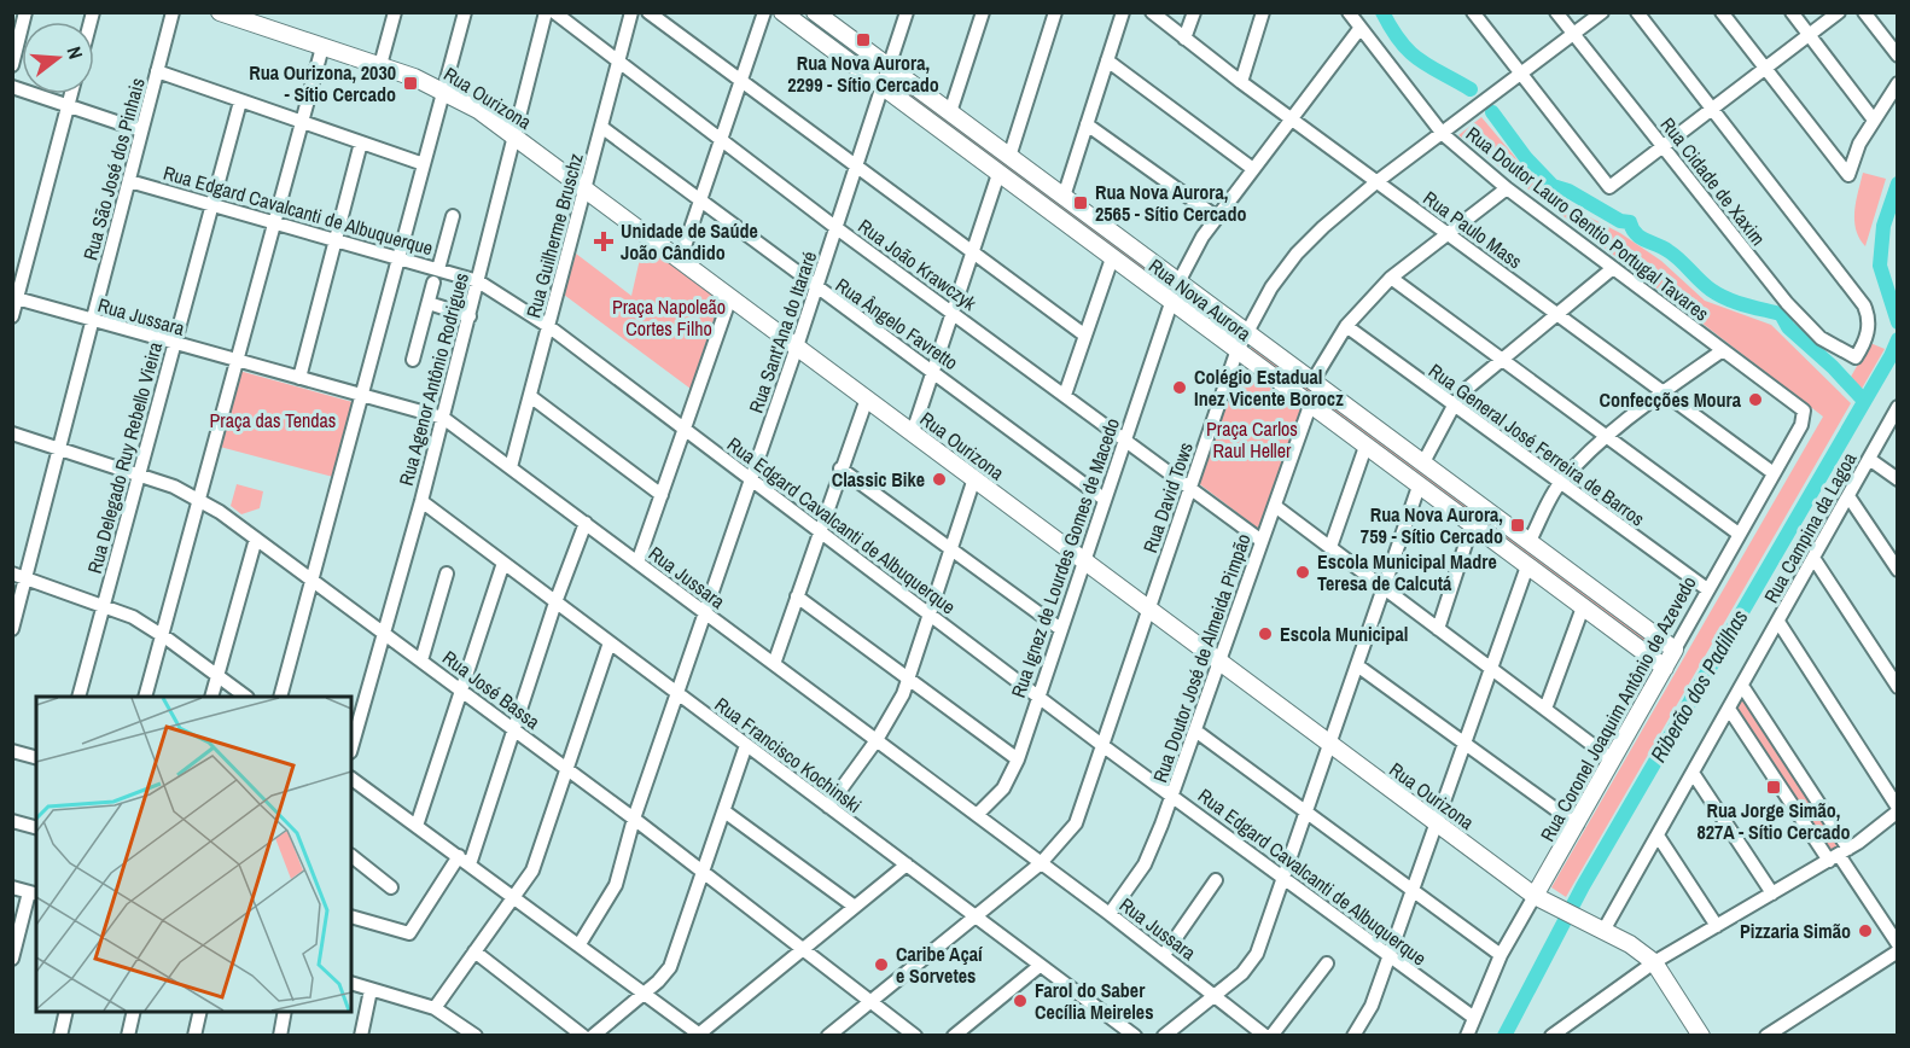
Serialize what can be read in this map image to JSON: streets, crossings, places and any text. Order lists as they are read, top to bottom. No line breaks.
{"streets":{"main road":["Rua Ourizona","Rua Nova Aurora","Rua Coronel Joaquim Antônio de Azevedo"],"street":["Rua São José dos Pinhais","Rua Cidade de Xaxim","Rua Edgard Cavalcanti de Albuquerque","Rua Doutor Lauro Gentio Portugal Tavares","Rua Paulo Mass","Rua Guilherme Bruschz","Rua João Krawczyk","Rua Jussara","Rua Ângelo Favretto","Rua Sant'Ana do Itararé","Rua Agenor Antônio Rodrigues","Rua General José Ferreira de Barros","Rua Delegado Ruy Rebello Vieira","Rua David Tows","Rua Campina da Lagoa","Rua Ignez de Lourdes Gomes de Macedo","Rua Doutor José de Almeida Pimpão","Rua José Bassa","Rua Francisco Kochinski"]},"crossings":[["Rua Ourizona","Rua Guilherme Bruschz"],["Rua Ourizona","Rua Sant'Ana do Itararé"],["Rua Ourizona","Rua Agenor Antônio Rodrigues"],["Rua Ourizona","Rua David Tows"],["Rua Ourizona","Rua Campina da Lagoa"],["Rua Ourizona","Rua Ignez de Lourdes Gomes de Macedo"],["Rua Ourizona","Rua Doutor José de Almeida Pimpão"],["Rua Ourizona","Rua Coronel Joaquim Antônio de Azevedo"],["Rua São José dos Pinhais","Rua Edgard Cavalcanti de Albuquerque"],["Rua São José dos Pinhais","Rua Jussara"],["Rua São José dos Pinhais","Rua José Bassa"],["Rua Cidade de Xaxim","Rua David Tows"],["Rua Edgard Cavalcanti de Albuquerque","Rua Guilherme Bruschz"],["Rua Edgard Cavalcanti de Albuquerque","Rua Sant'Ana do Itararé"],["Rua Edgard Cavalcanti de Albuquerque","Rua Agenor Antônio Rodrigues"],["Rua Edgard Cavalcanti de Albuquerque","Rua Delegado Ruy Rebello Vieira"],["Rua Edgard Cavalcanti de Albuquerque","Rua David Tows"],["Rua Edgard Cavalcanti de Albuquerque","Rua Ignez de Lourdes Gomes de Macedo"],["Rua Edgard Cavalcanti de Albuquerque","Rua Doutor José de Almeida Pimpão"],["Rua Edgard Cavalcanti de Albuquerque","Rua Coronel Joaquim Antônio de Azevedo"],["Rua Doutor Lauro Gentio Portugal Tavares","Rua David Tows"],["Rua Doutor Lauro Gentio Portugal Tavares","Rua Coronel Joaquim Antônio de Azevedo"],["Rua Paulo Mass","Rua David Tows"],["Rua Paulo Mass","Rua Coronel Joaquim Antônio de Azevedo"],["Rua Guilherme Bruschz","Rua João Krawczyk"],["Rua Guilherme Bruschz","Rua Jussara"],["Rua Guilherme Bruschz","Rua Ângelo Favretto"],["Rua João Krawczyk","Rua Sant'Ana do Itararé"],["Rua João Krawczyk","Rua David Tows"],["Rua João Krawczyk","Rua Ignez de Lourdes Gomes de Macedo"],["Rua João Krawczyk","Rua Doutor José de Almeida Pimpão"],["Rua Nova Aurora","Rua Sant'Ana do Itararé"],["Rua Nova Aurora","Rua David Tows"],["Rua Nova Aurora","Rua Ignez de Lourdes Gomes de Macedo"],["Rua Nova Aurora","Rua Doutor José de Almeida Pimpão"],["Rua Nova Aurora","Rua Coronel Joaquim Antônio de Azevedo"],["Rua Jussara","Rua Sant'Ana do Itararé"],["Rua Jussara","Rua Agenor Antônio Rodrigues"],["Rua Jussara","Rua Delegado Ruy Rebello Vieira"],["Rua Jussara","Rua David Tows"],["Rua Jussara","Rua Ignez de Lourdes Gomes de Macedo"],["Rua Jussara","Rua Doutor José de Almeida Pimpão"],["Rua Ângelo Favretto","Rua Sant'Ana do Itararé"],["Rua Ângelo Favretto","Rua Ignez de Lourdes Gomes de Macedo"],["Rua Sant'Ana do Itararé","Rua José Bassa"],["Rua Sant'Ana do Itararé","Rua Francisco Kochinski"],["Rua Agenor Antônio Rodrigues","Rua José Bassa"],["Rua Agenor Antônio Rodrigues","Rua Francisco Kochinski"],["Rua General José Ferreira de Barros","Rua Coronel Joaquim Antônio de Azevedo"],["Rua Delegado Ruy Rebello Vieira","Rua José Bassa"],["Rua David Tows","Rua José Bassa"],["Rua David Tows","Rua Francisco Kochinski"]],"water":["Riberão dos Padilhas"],"parks":["Praça Napoleão Cortes Filho","Praça das Tendas","Praça Carlos Raul Heller"],"places":{"transit":["Rua Nova Aurora, 2299 - Sítio Cercado","Rua Ourizona, 2030 - Sítio Cercado","Rua Nova Aurora, 2565 - Sítio Cercado","Rua Nova Aurora, 759 - Sítio Cercado","Rua Jorge Simão, 827A - Sítio Cercado"],"health":["Unidade de Saúde João Cândido"],"other":["Colégio Estadual Inez Vicente Borocz","Confecções Moura","Classic Bike","Escola Municipal Madre Teresa de Calcutá","Escola Municipal","Pizzaria Simão","Caribe Açaí e Sorvetes","Farol do Saber Cecília Meireles"]},"north":"right"}
